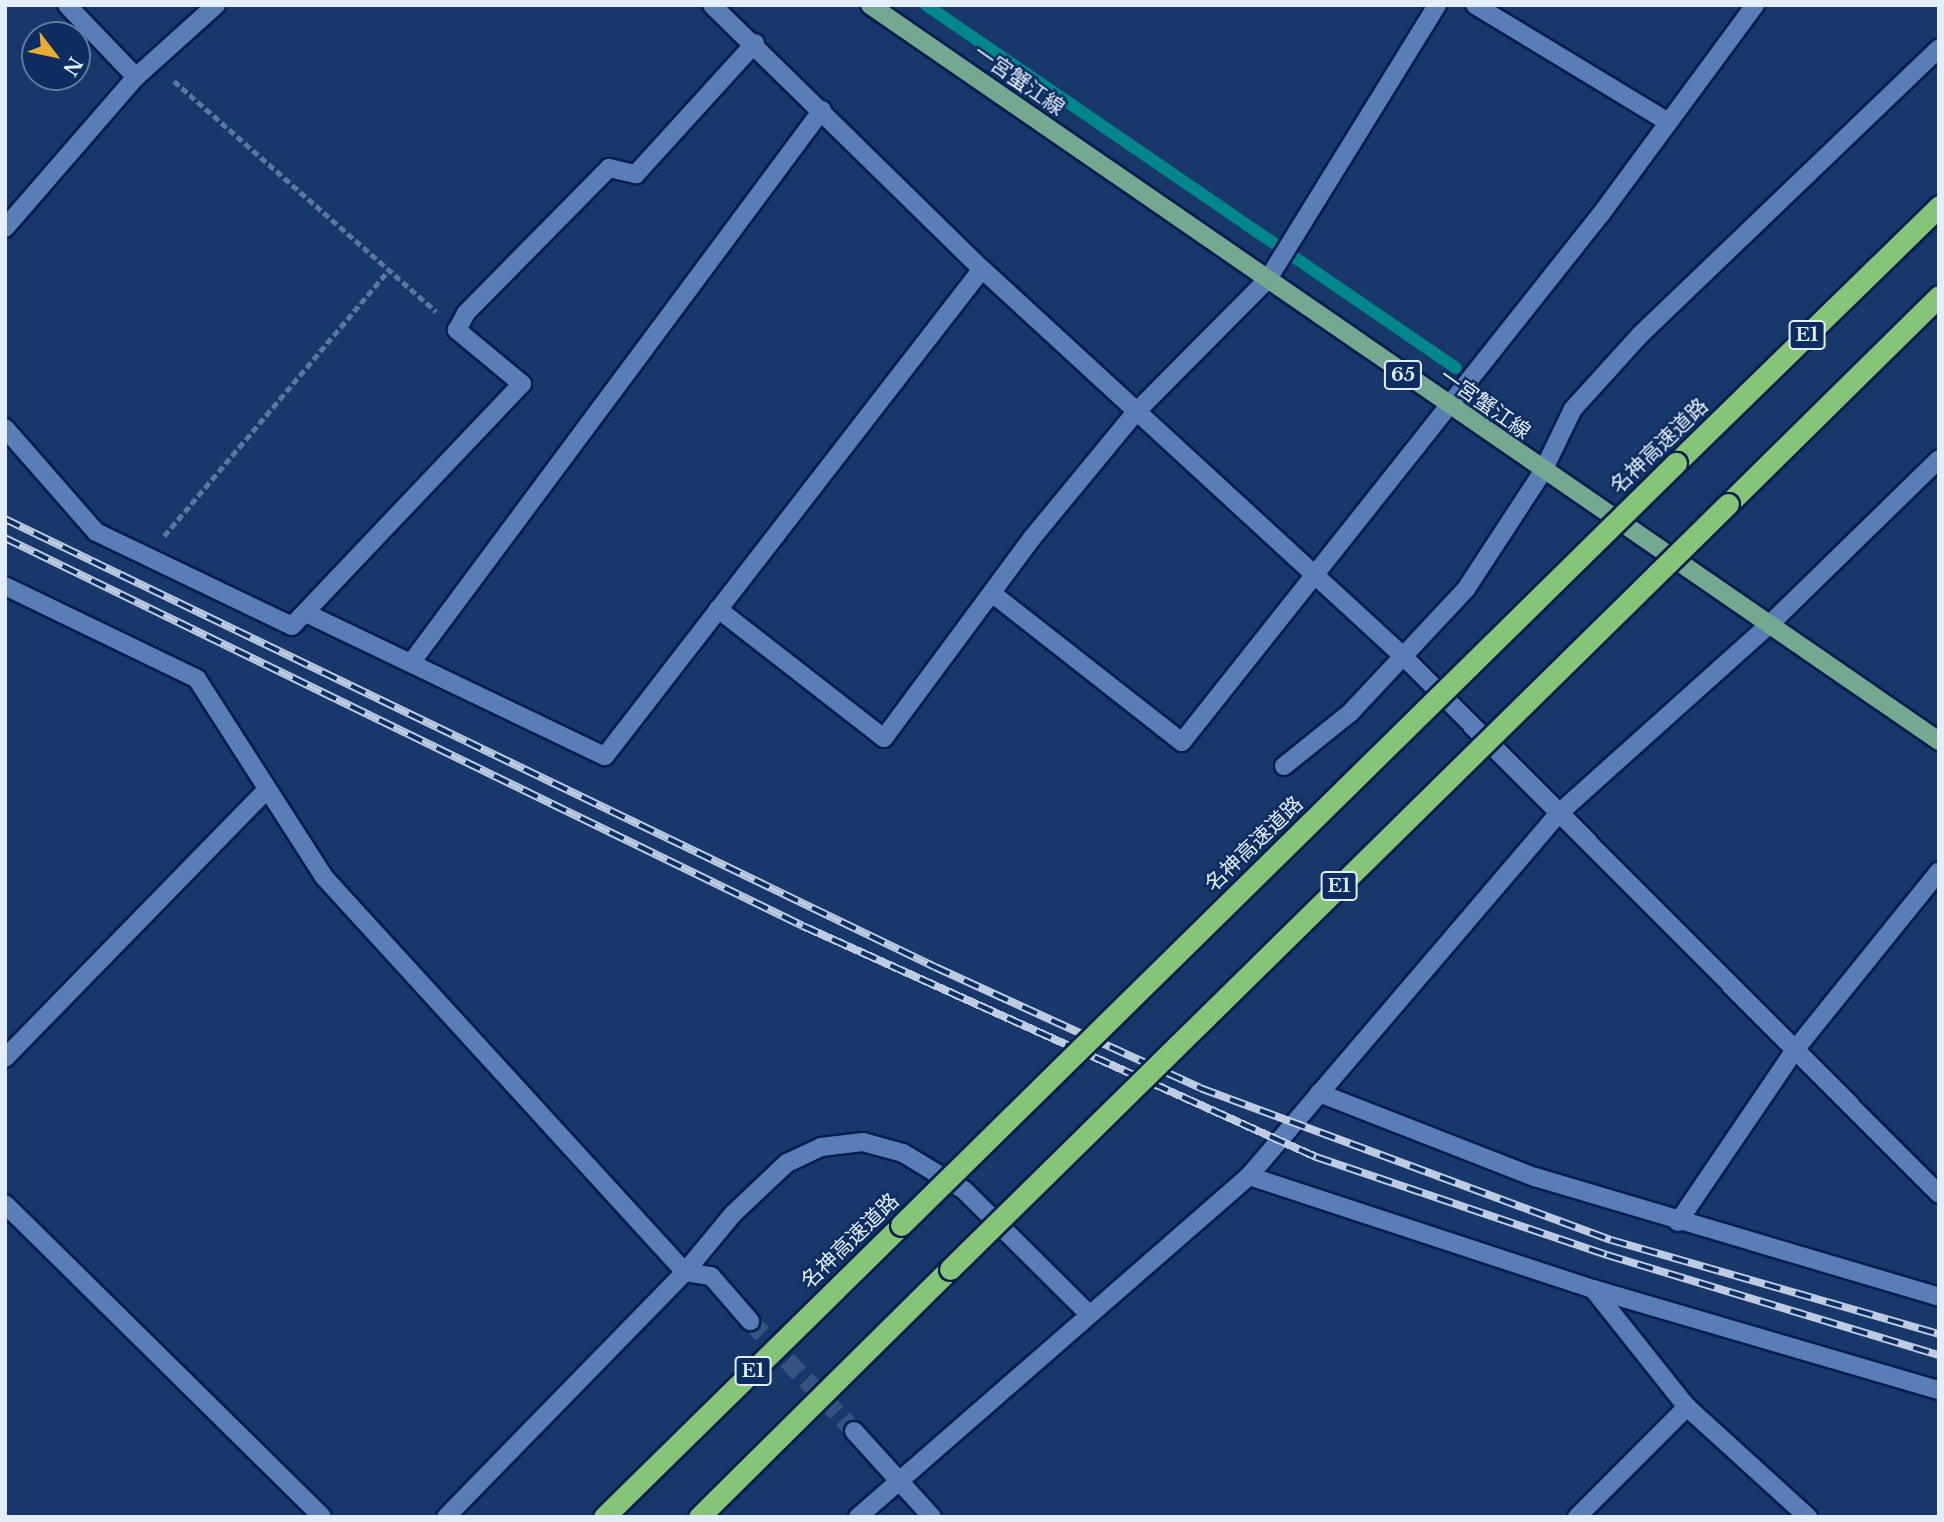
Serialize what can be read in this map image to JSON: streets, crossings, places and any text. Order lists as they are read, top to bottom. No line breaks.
{"streets":{"highway":["E1","名神高速道路"],"main road":["一宮蟹江線","65"]},"north":"bottom right"}
